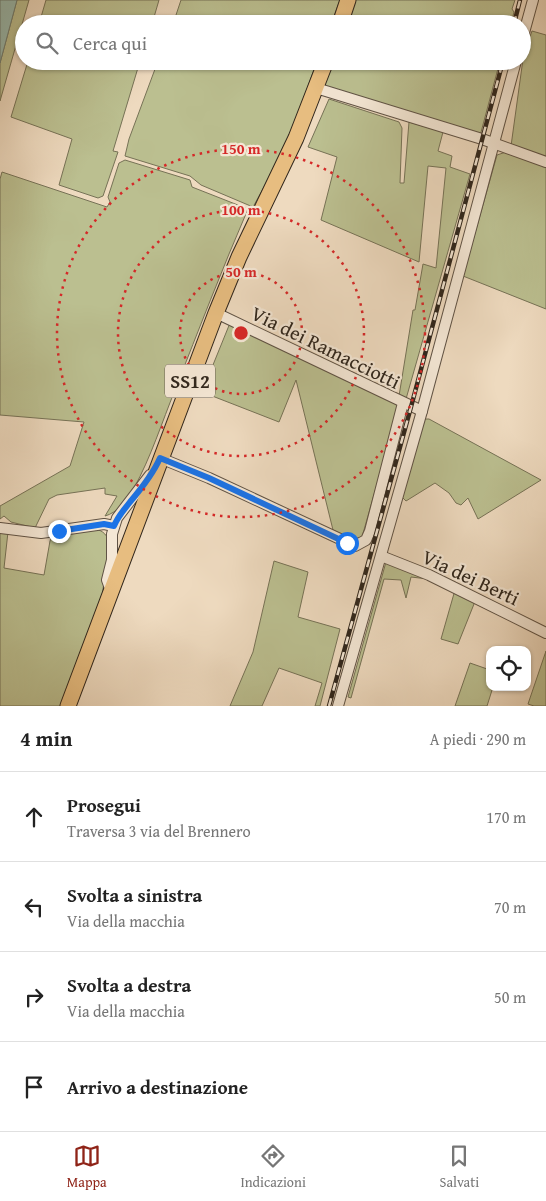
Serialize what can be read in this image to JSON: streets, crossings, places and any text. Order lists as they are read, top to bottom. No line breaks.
{"streets":{"main road":["SS12"],"street":["Via dei Ramacciotti","Via dei Berti"]},"crossings":[["Via dei Ramacciotti","SS12"]],"page":{"search":"Cerca qui","heading":["4 min","A piedi · 290 m"],"list":[["Prosegui","Traversa 3 via del Brennero","170 m"],["Svolta a sinistra","Via della macchia","70 m"],["Svolta a destra","Via della macchia","50 m"],"Arrivo a destinazione"],"nav":["Mappa","Indicazioni","Salvati"]},"rings":["150 m","100 m","50 m"]}
